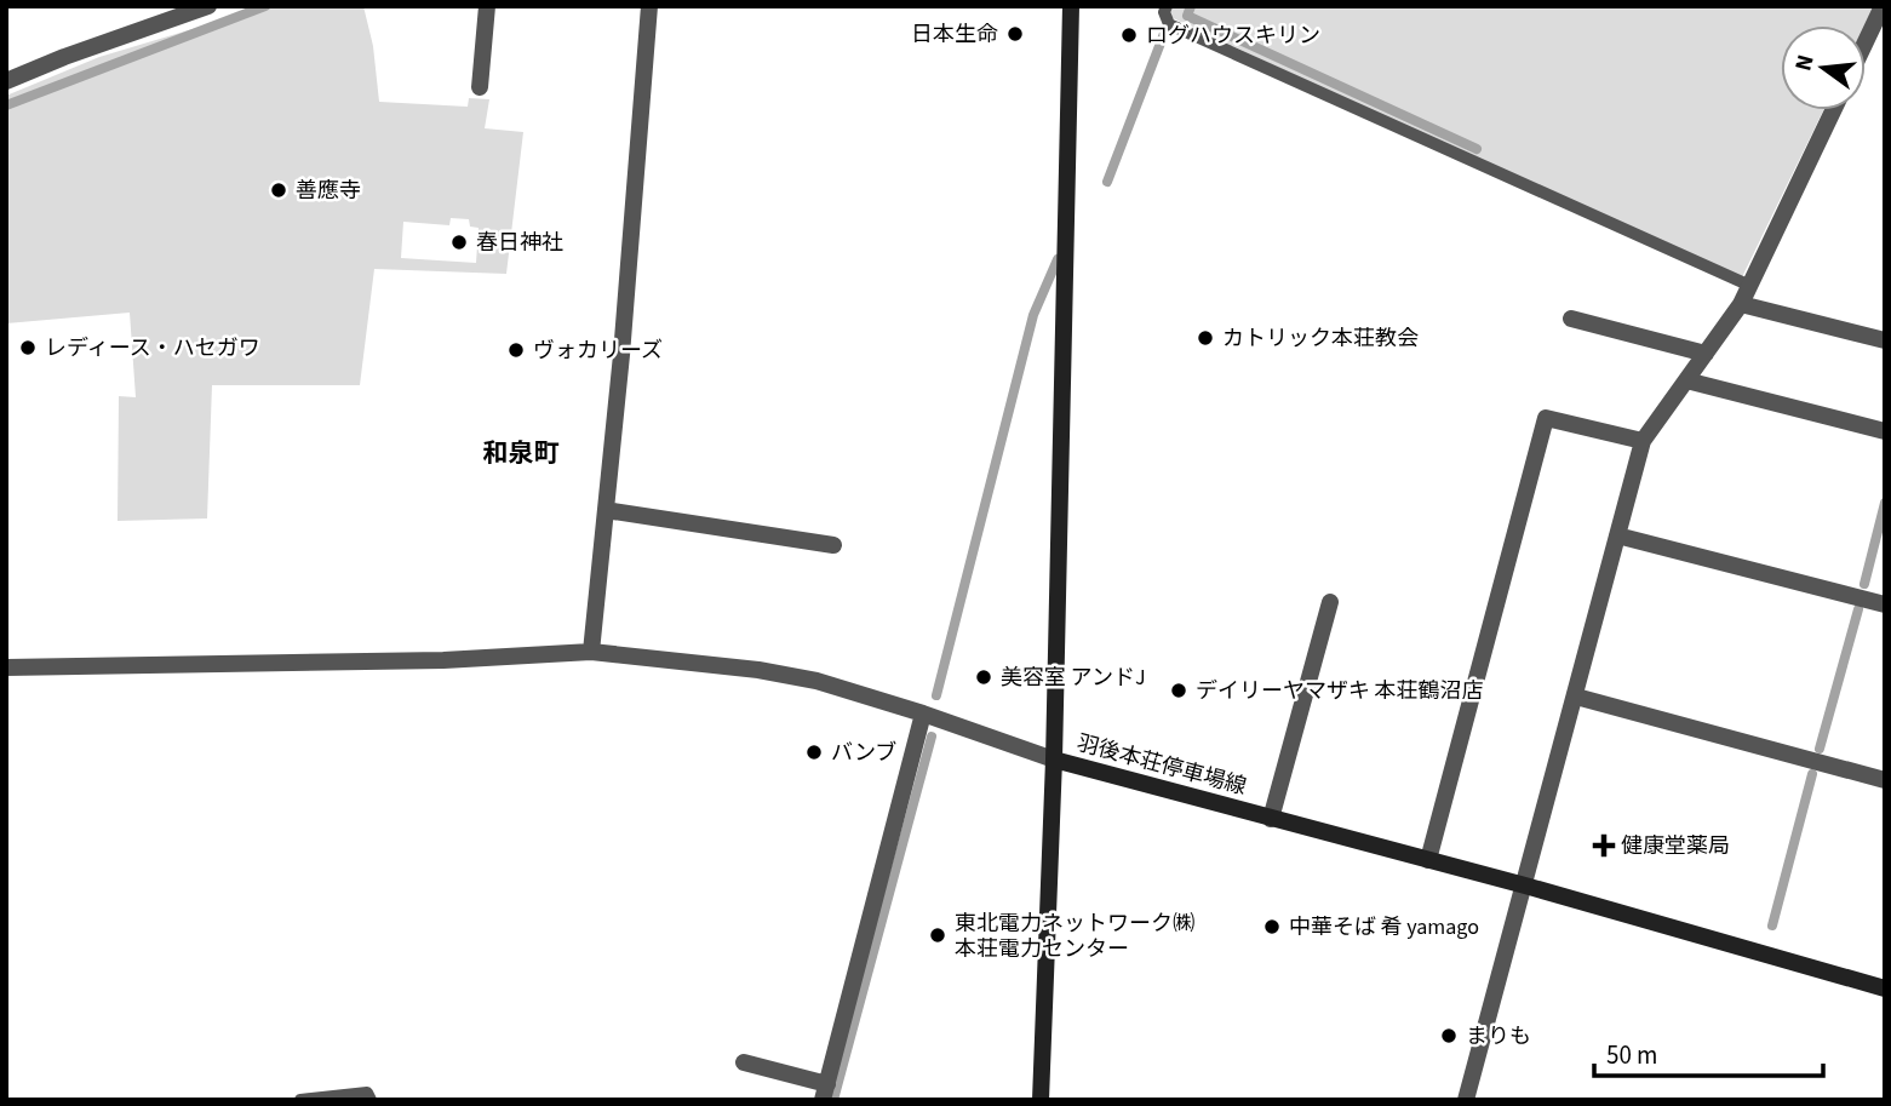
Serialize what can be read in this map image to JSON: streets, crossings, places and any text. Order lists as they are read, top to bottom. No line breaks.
{"streets":{"main road":["羽後本荘停車場線"]},"districts":["和泉町"],"places":{"other":["日本生命","ログハウスキリン","善應寺","春日神社","カトリック本荘教会","レディース・ハセガワ","ヴォカリーズ","美容室 アンドJ","デイリーヤマザキ 本荘鶴沼店","バンブ","中華そば 肴 yamago","東北電力ネットワーク㈱ 本荘電力センター","まりも"],"health":["健康堂薬局"]},"scale_bar":"50 m","north":"left"}
